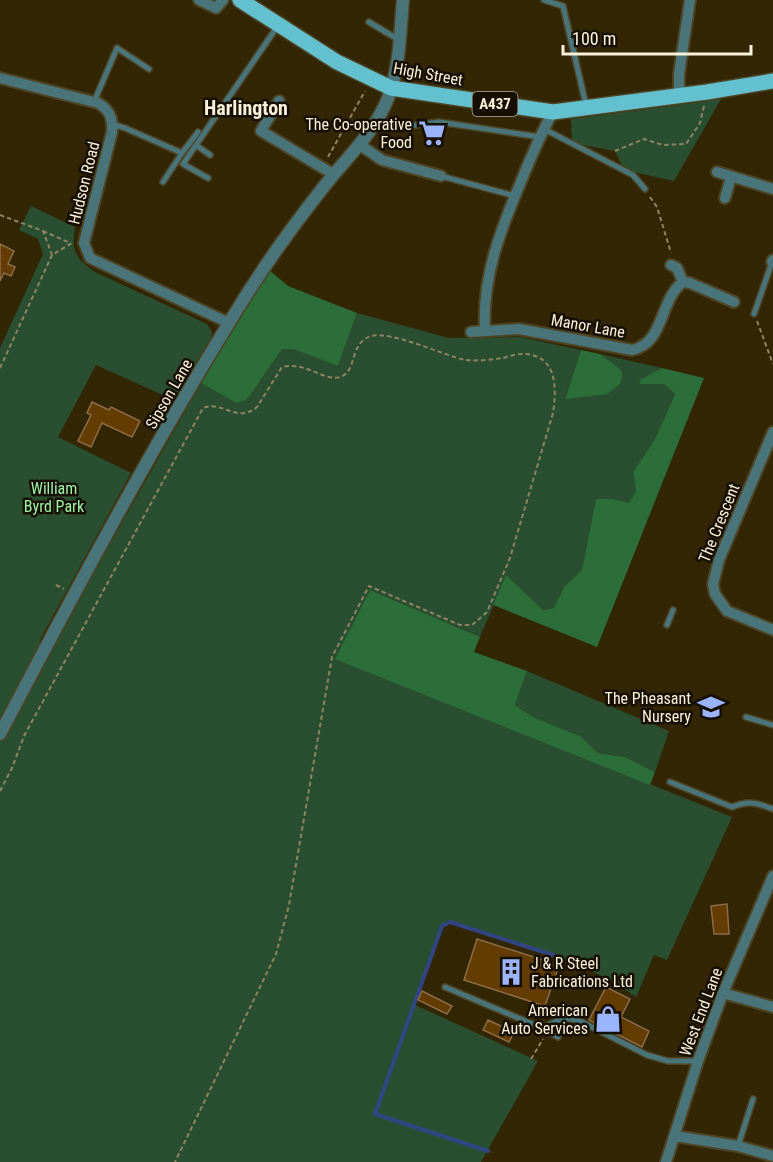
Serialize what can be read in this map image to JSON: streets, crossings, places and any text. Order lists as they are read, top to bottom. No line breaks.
{"streets":{"main road":["High Street","A437"],"street":["Hudson Road","Manor Lane","Sipson Lane","The Crescent","West End Lane"]},"crossings":[["High Street","Sipson Lane"],["Hudson Road","Sipson Lane"]],"districts":["Harlington"],"parks":["William Byrd Park"],"places":{"supermarket":["The Co-operative Food"],"school or university":["The Pheasant Nursery"],"building":["J & R Steel Fabrications Ltd"],"shop":["American Auto Services"]},"scale_bar":"100 m"}
